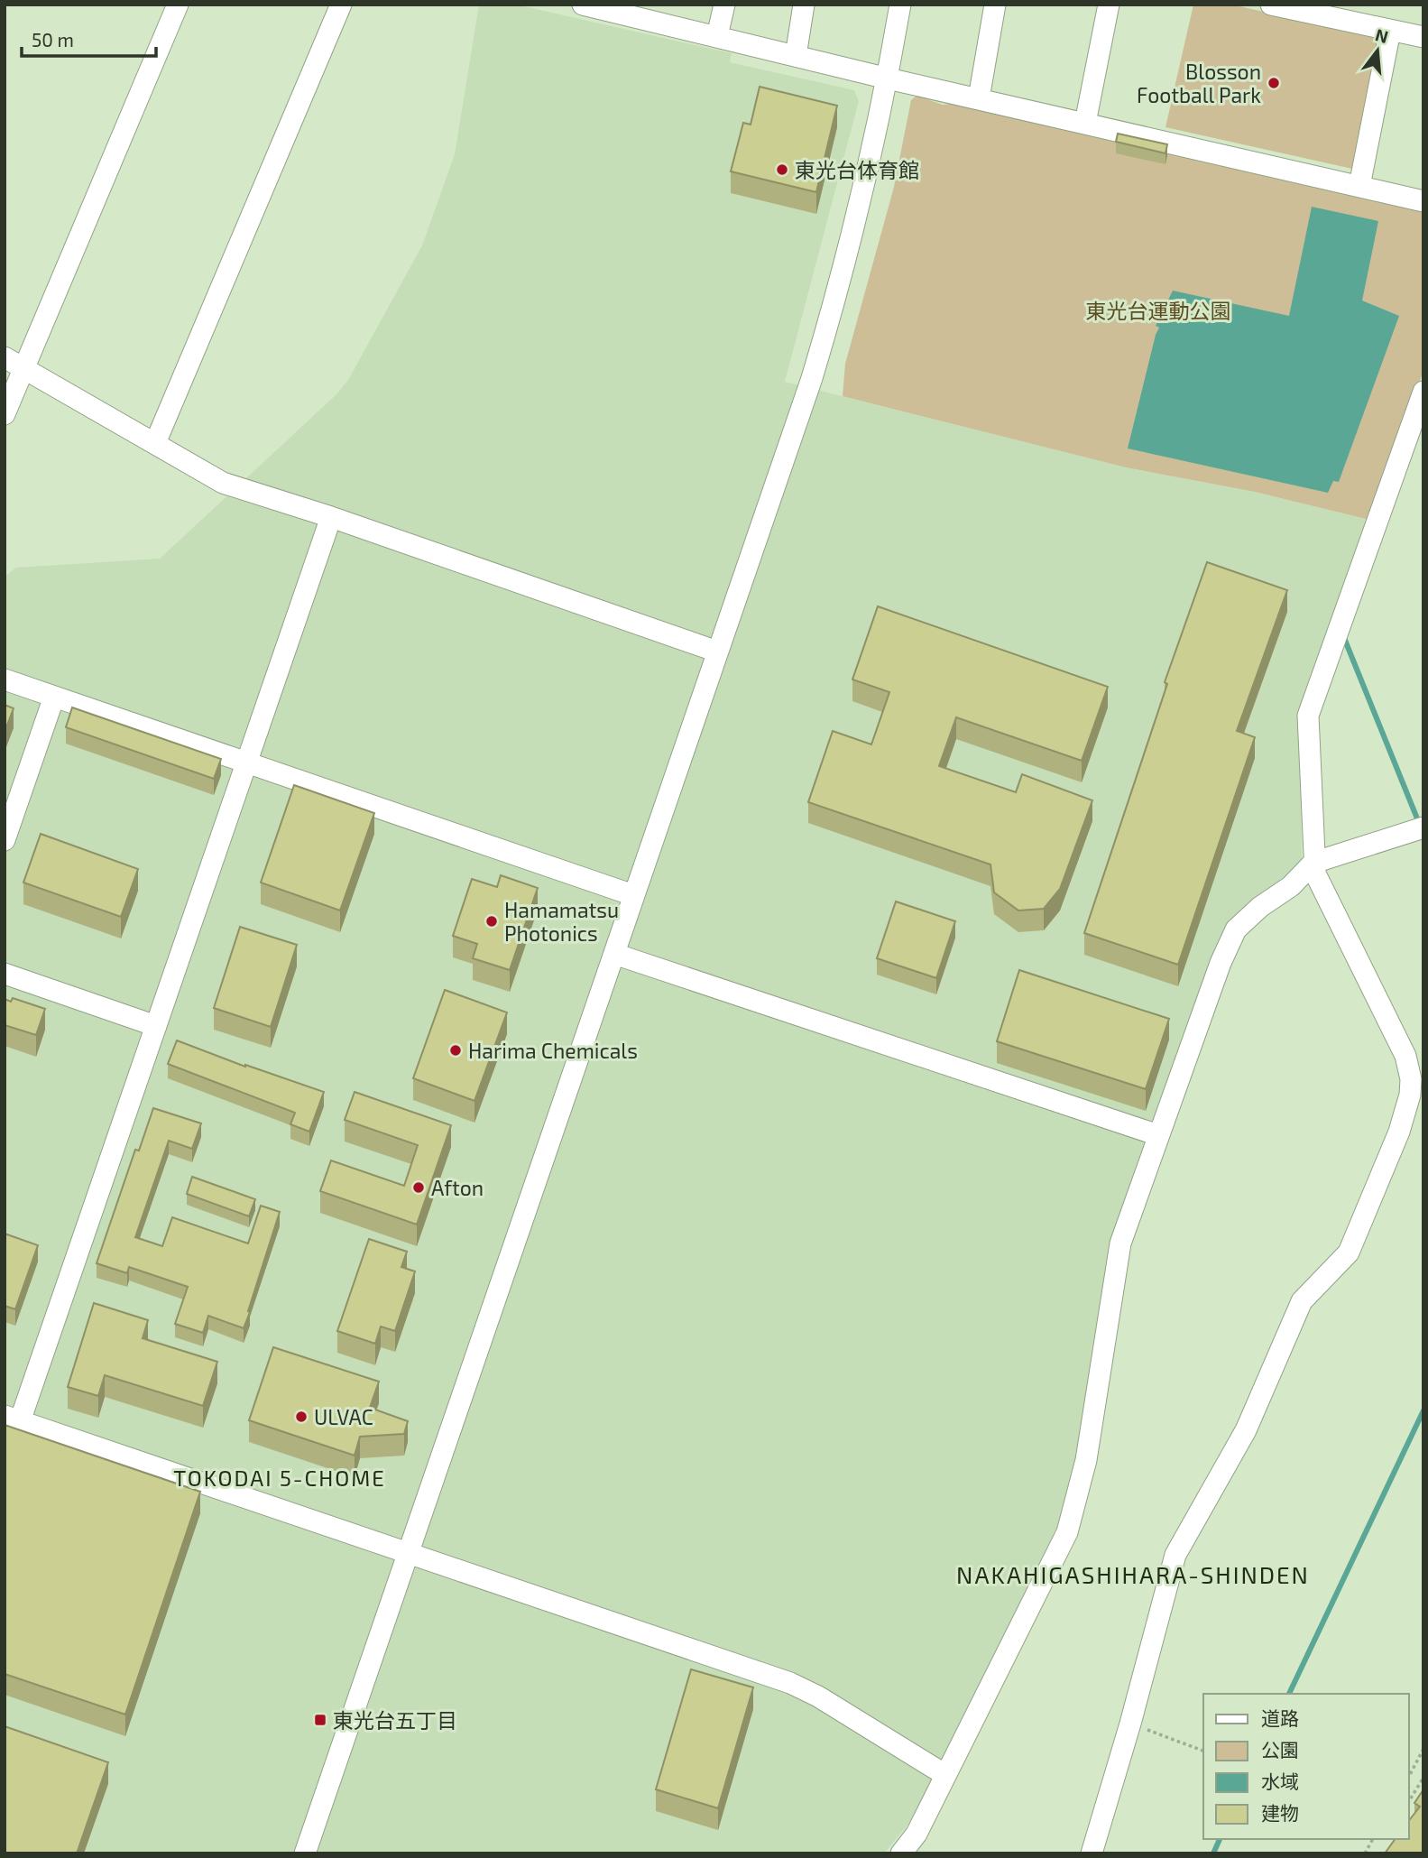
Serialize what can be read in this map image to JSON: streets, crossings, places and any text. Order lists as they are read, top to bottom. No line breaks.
{"districts":["TOKODAI 5-CHOME","NAKAHIGASHIHARA-SHINDEN"],"parks":["東光台運動公園"],"places":{"other":["Blosson Football Park","東光台体育館","Hamamatsu Photonics","Harima Chemicals","Afton","ULVAC"],"transit":["東光台五丁目"]},"legend":["道路","公園","水域","建物"],"scale_bar":"50 m","north":"top"}
